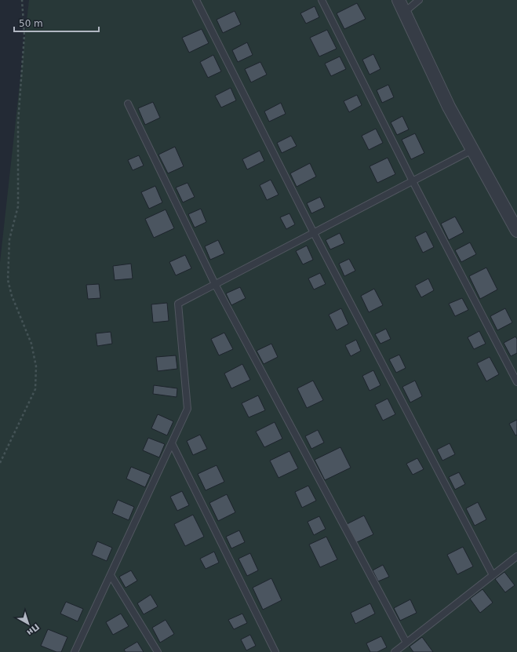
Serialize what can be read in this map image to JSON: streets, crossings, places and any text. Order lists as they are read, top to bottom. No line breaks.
{"scale_bar":"50 m","north":"bottom right"}
